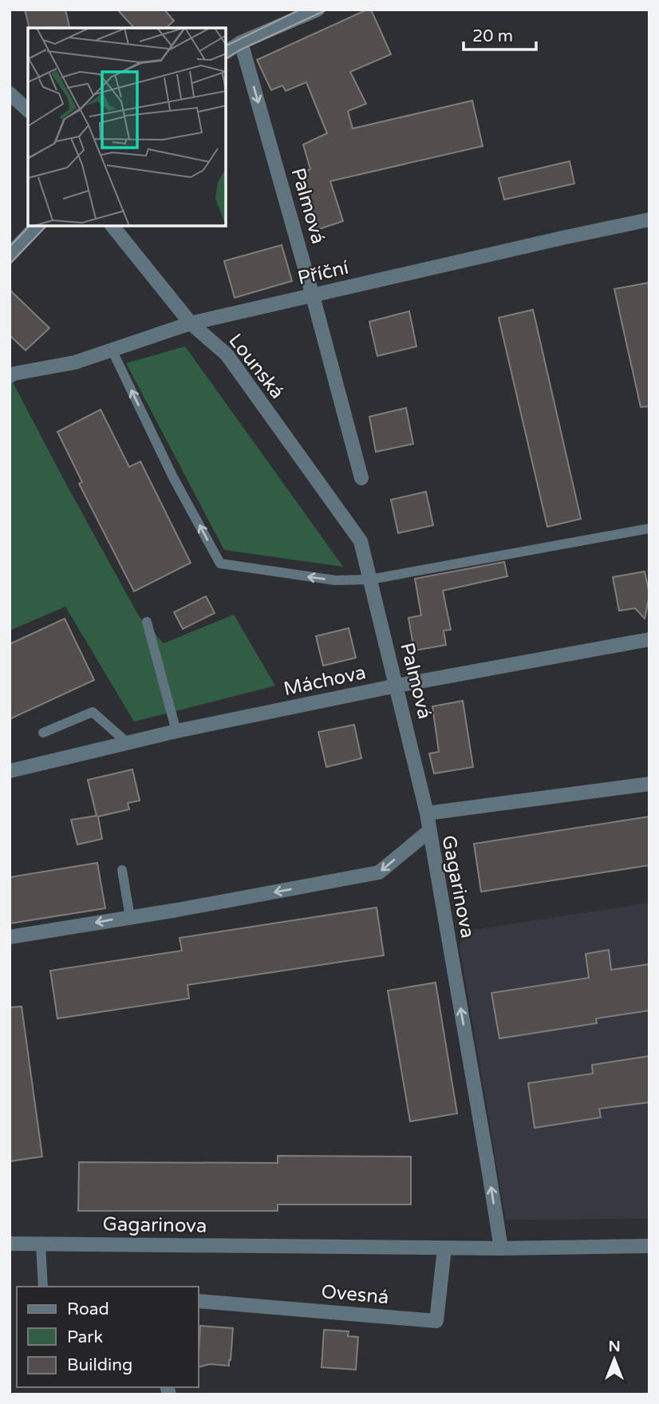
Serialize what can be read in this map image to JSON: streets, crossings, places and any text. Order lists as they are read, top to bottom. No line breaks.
{"streets":{"street":["Palmová","Příční","Lounská","Máchova","Gagarinova","Ovesná"]},"crossings":[["Palmová","Příční"],["Palmová","Lounská"],["Palmová","Máchova"],["Palmová","Gagarinova"],["Příční","Lounská"],["Gagarinova","Ovesná"]],"one_way":["Palmová"],"legend":["Road","Park","Building"],"scale_bar":"20 m","north":"top"}
